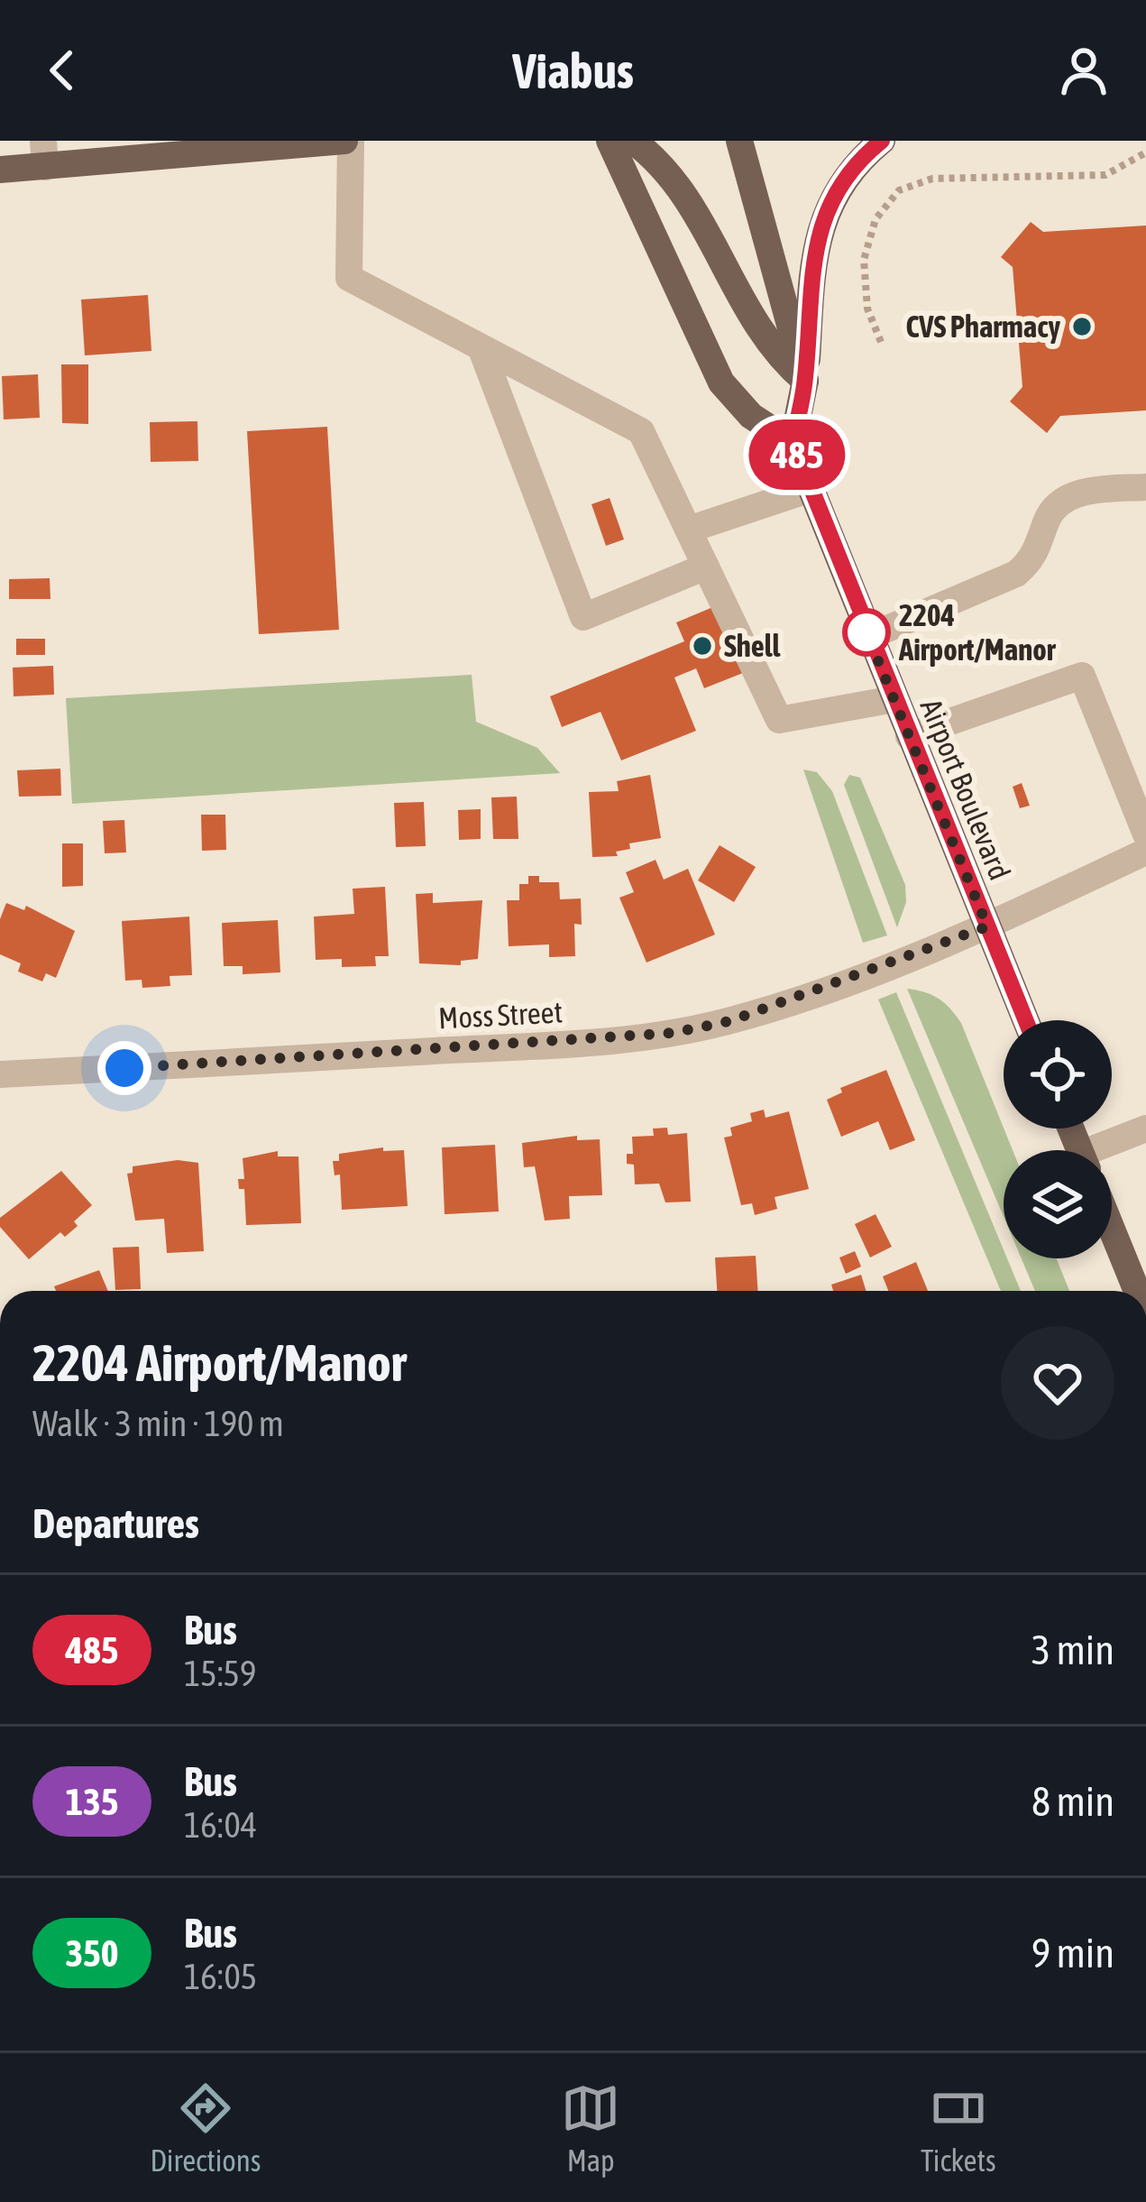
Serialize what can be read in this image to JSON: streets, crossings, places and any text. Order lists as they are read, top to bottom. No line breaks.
{"streets":{"main road":["Airport Boulevard"],"street":["Moss Street"]},"crossings":[["Airport Boulevard","Moss Street"]],"places":["CVS Pharmacy","2204 Airport/Manor","Shell"],"lines":["bus line 485"],"page":{"header":"Viabus","on_map":"485","heading":[["2204 Airport/Manor","Walk · 3 min · 190 m"],"Departures"],"list":[{"mark":"485","name":"Bus","note":"15:59","value":"3 min"},{"mark":"135","name":"Bus","note":"16:04","value":"8 min"},{"mark":"350","name":"Bus","note":"16:05","value":"9 min"}],"tabs":["Directions","Map","Tickets"]}}
